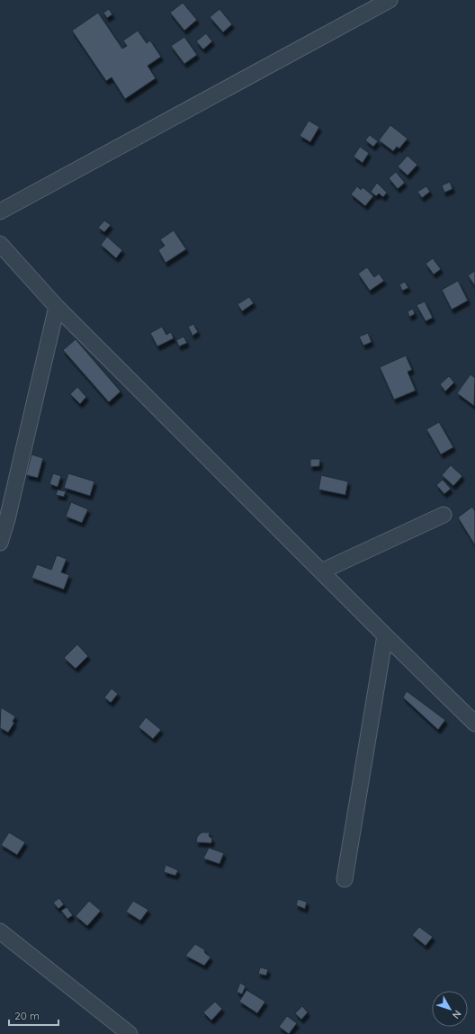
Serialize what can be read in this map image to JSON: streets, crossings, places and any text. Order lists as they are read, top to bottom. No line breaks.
{"scale_bar":"20 m","north":"bottom right"}
